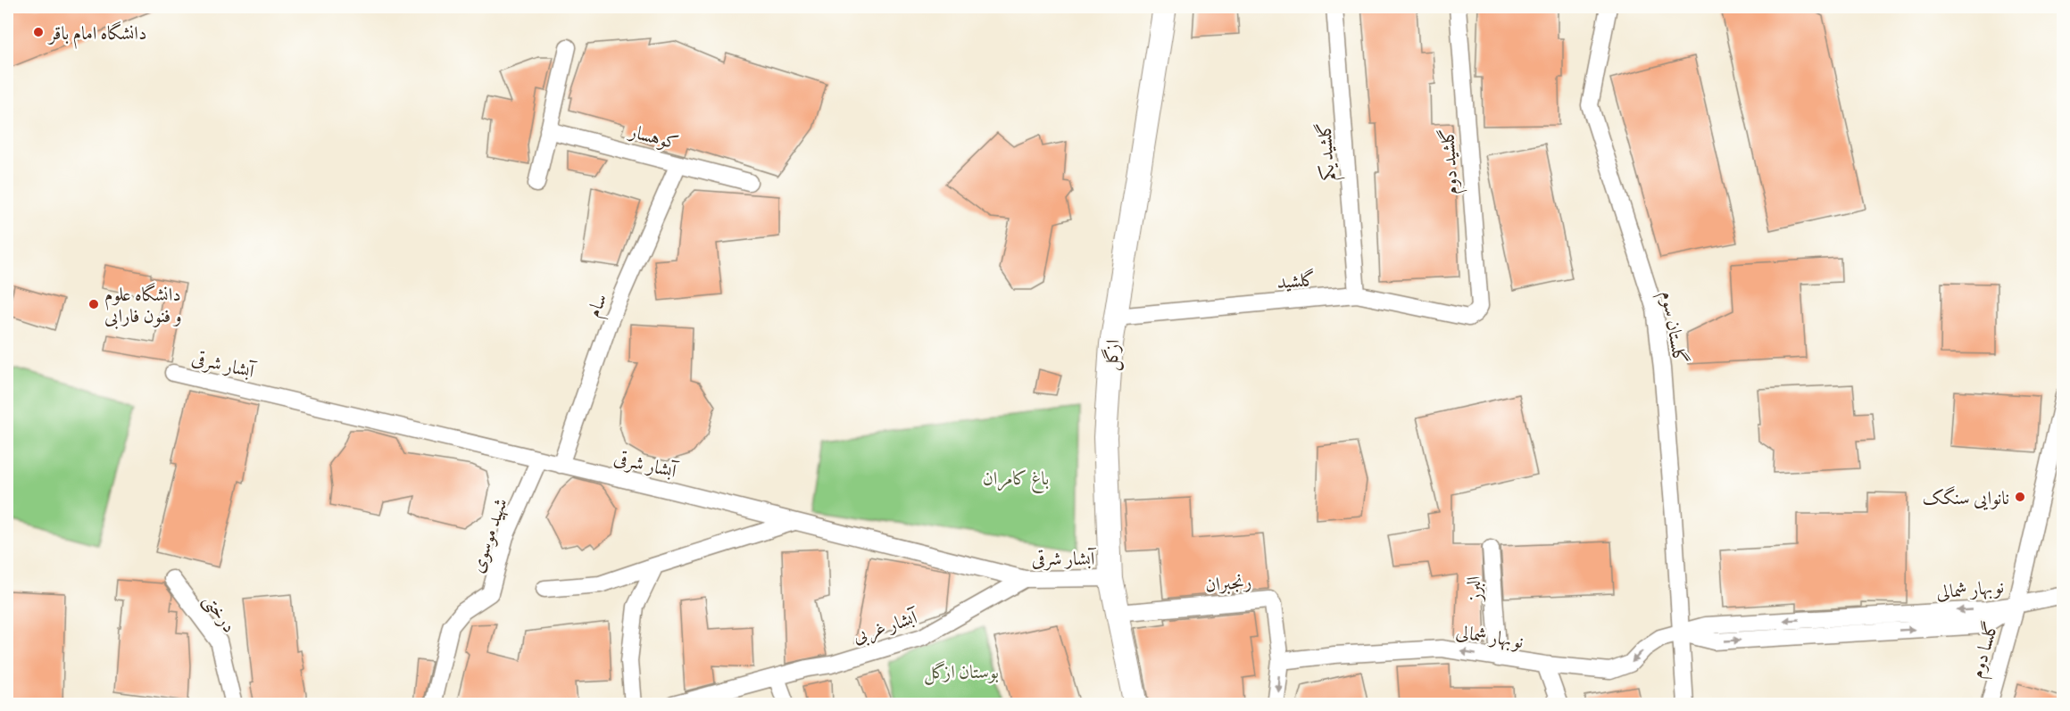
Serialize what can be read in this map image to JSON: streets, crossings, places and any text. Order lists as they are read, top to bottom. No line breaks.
{"streets":{"main road":["ازگل"],"street":["کوهسار","گلشيد يكم","گلشيد دوم","گلشید","سام","گلستان سوم","آبشار شرقی","شهید موسوی","رنجبران","البرز","نوبهار شمالی","درختی","آبشار غربی","گلسا دوم"]},"crossings":[["کوهسار","سام"],["گلشيد يكم","گلشید"],["گلشيد دوم","گلشید"],["گلشید","ازگل"],["سام","آبشار شرقی"],["گلستان سوم","نوبهار شمالی"],["ازگل","آبشار شرقی"],["ازگل","رنجبران"],["آبشار شرقی","شهید موسوی"],["آبشار شرقی","آبشار غربی"],["رنجبران","نوبهار شمالی"],["البرز","نوبهار شمالی"],["نوبهار شمالی","گلسا دوم"]],"one_way":["نوبهار شمالی"],"parks":["باغ کامران","بوستان ازگل"],"places":["دانشگاه امام باقر","دانشگاه علوم و فنون فارابی","نانوایی سنگک"]}
